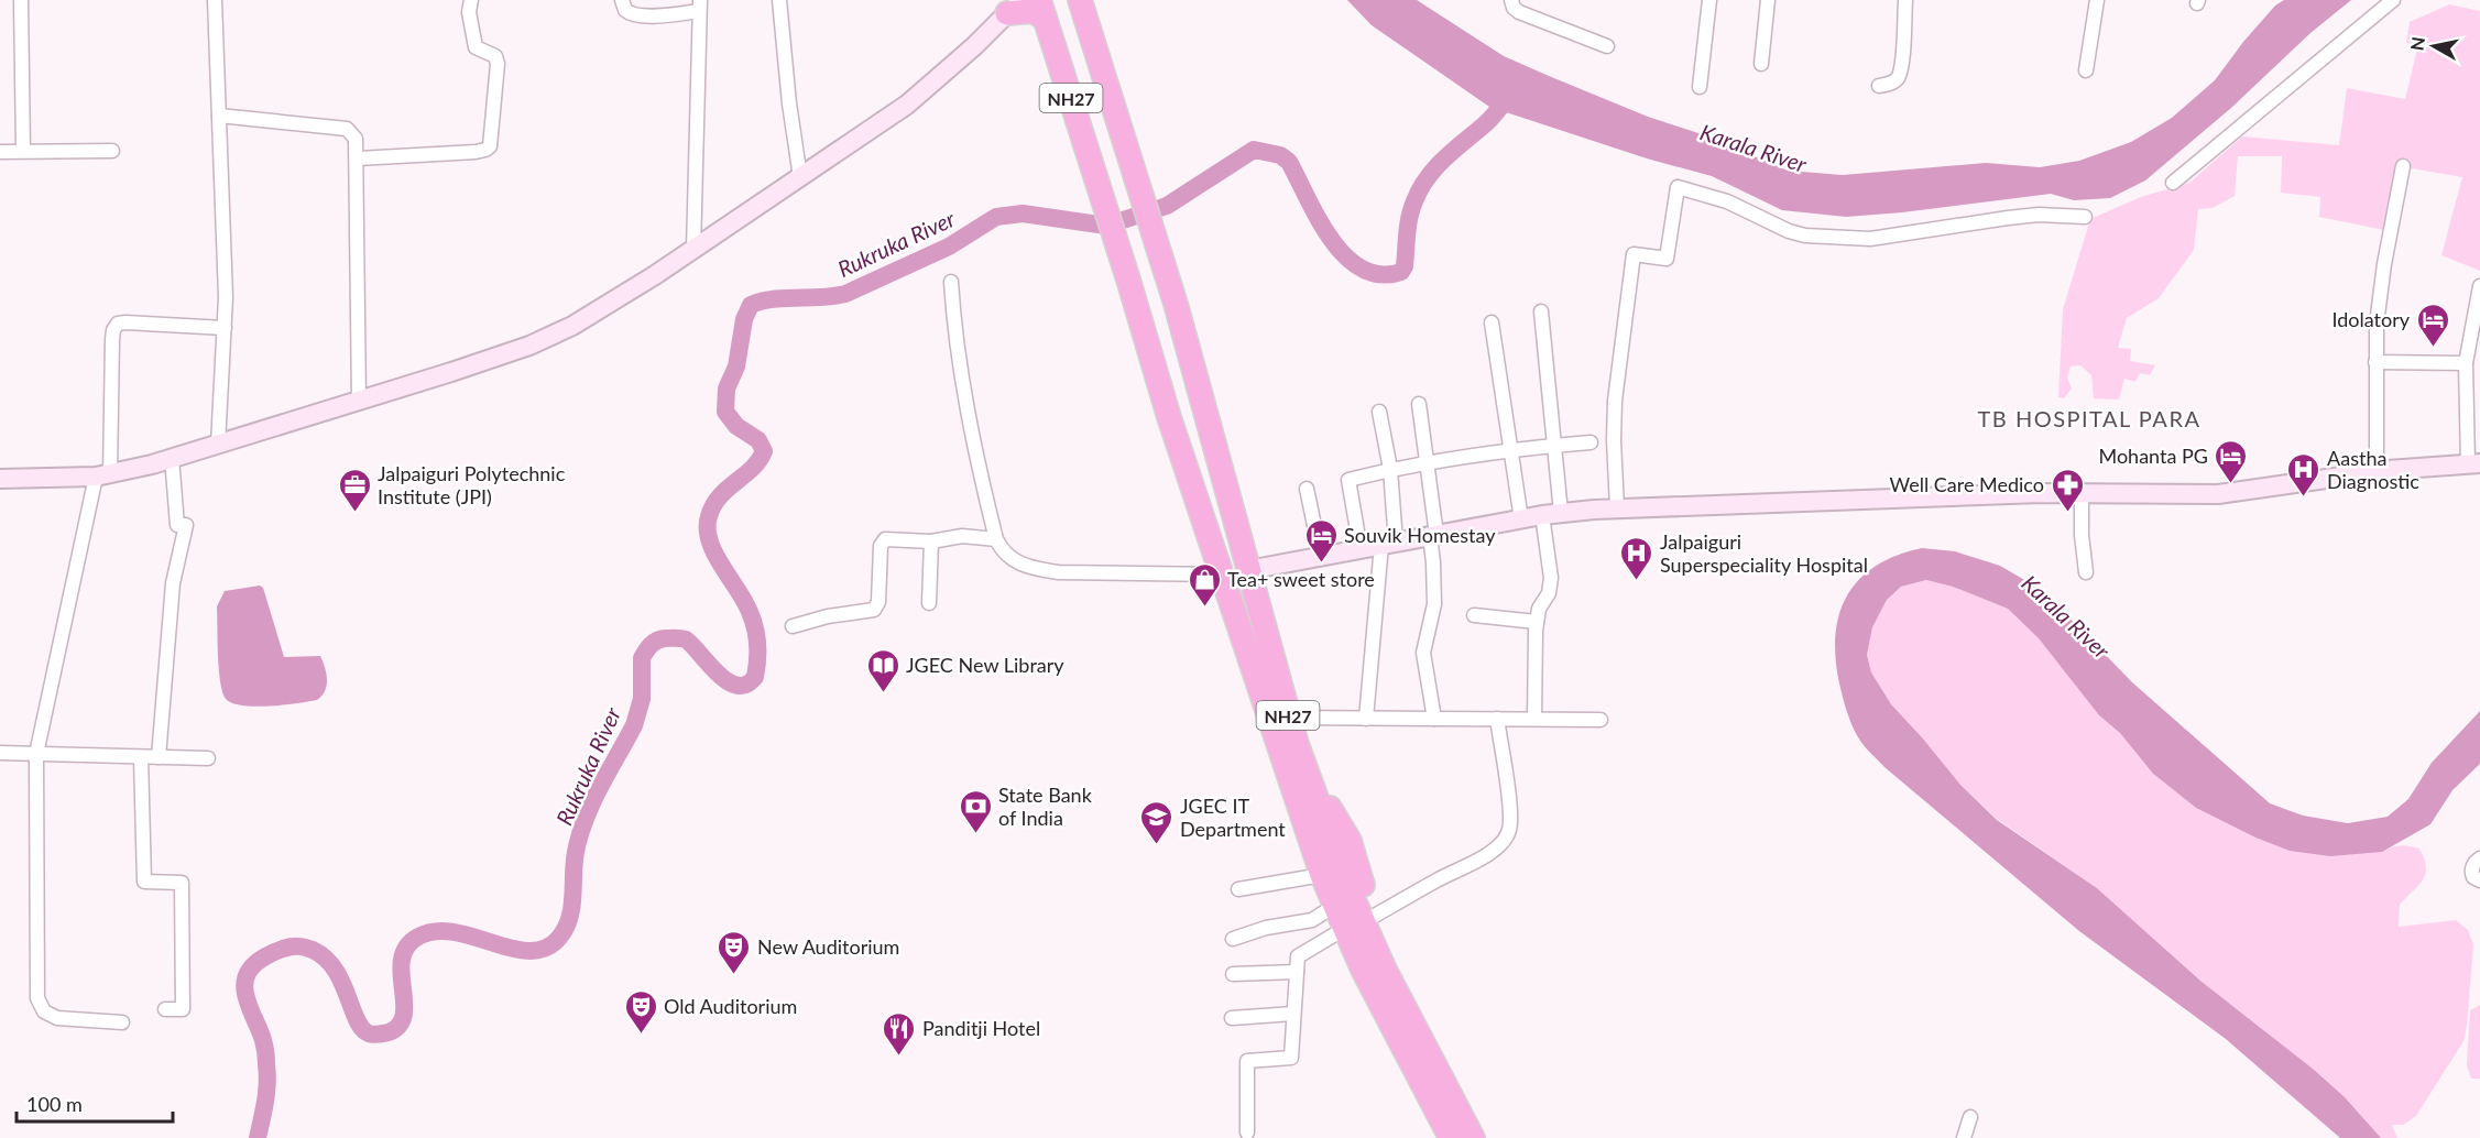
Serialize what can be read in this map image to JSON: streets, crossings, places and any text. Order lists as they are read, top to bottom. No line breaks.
{"streets":{"highway":["NH27"]},"districts":["TB HOSPITAL PARA"],"water":["Karala River","Rukruka River"],"places":{"hotel":["Idolatory","Mohanta PG","Souvik Homestay"],"hospital":["Aastha Diagnostic","Jalpaiguri Superspeciality Hospital"],"office":["Jalpaiguri Polytechnic Institute (JPI)"],"pharmacy":["Well Care Medico"],"shop":["Tea+ sweet store"],"library":["JGEC New Library"],"bank":["State Bank of India"],"school or university":["JGEC IT Department"],"theatre":["New Auditorium","Old Auditorium"],"restaurant":["Panditji Hotel"]},"scale_bar":"100 m","north":"left"}
